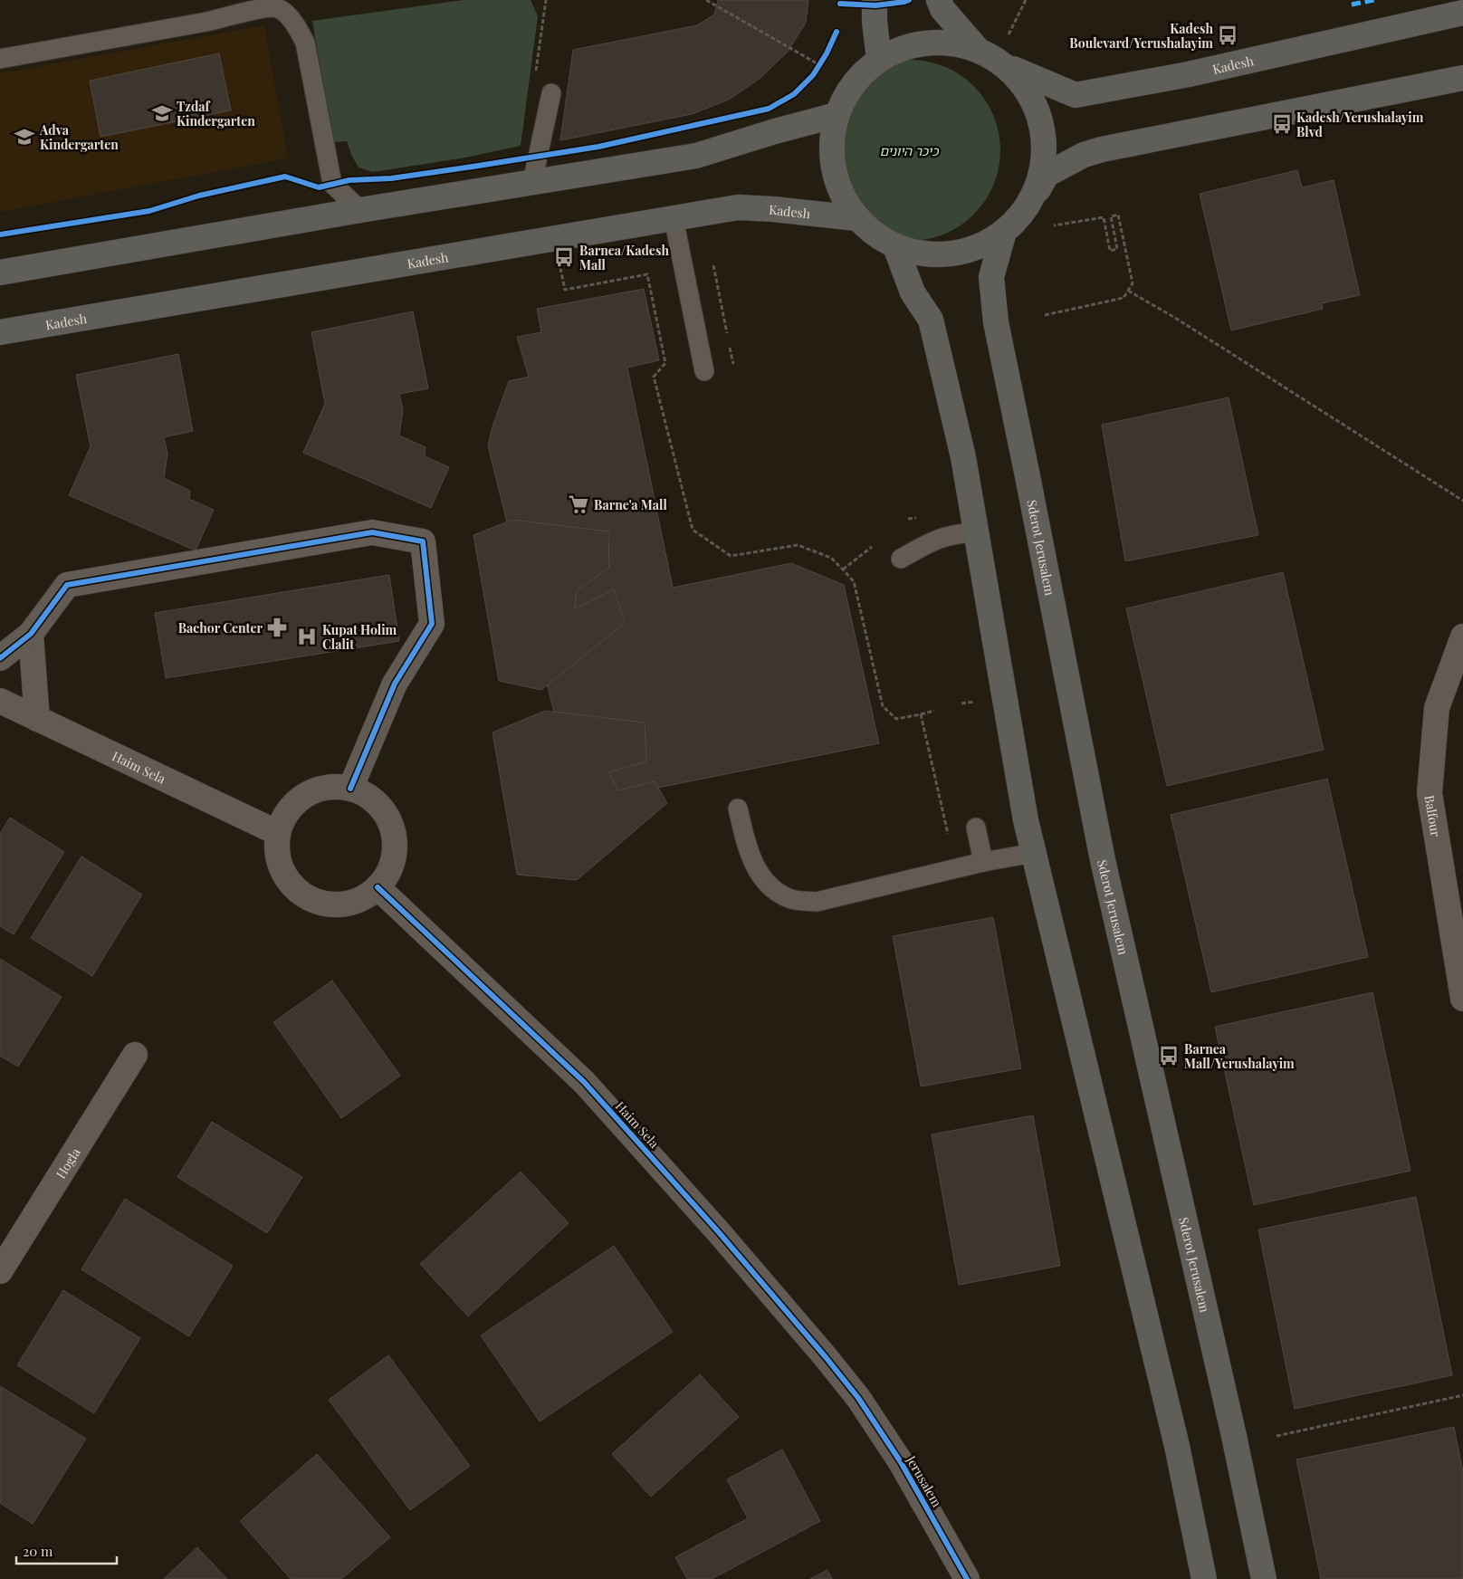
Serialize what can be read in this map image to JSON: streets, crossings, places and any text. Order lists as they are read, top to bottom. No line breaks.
{"streets":{"main road":["Kadesh","Sderot Jerusalem"],"street":["Haim Sela","Balfour","Hogla","Jerusalem"]},"crossings":[["Haim Sela","Jerusalem"]],"parks":["כיכר היונים"],"places":{"bus stop":["Kadesh Boulevard/Yerushalayim","Kadesh/Yerushalayim Blvd","Barnea/Kadesh Mall","Barnea Mall/Yerushalayim"],"school or university":["Tzdaf Kindergarten","Adva Kindergarten"],"supermarket":["Barne'a Mall"],"pharmacy":["Bachor Center"],"hospital":["Kupat Holim Clalit"]},"scale_bar":"20 m"}
